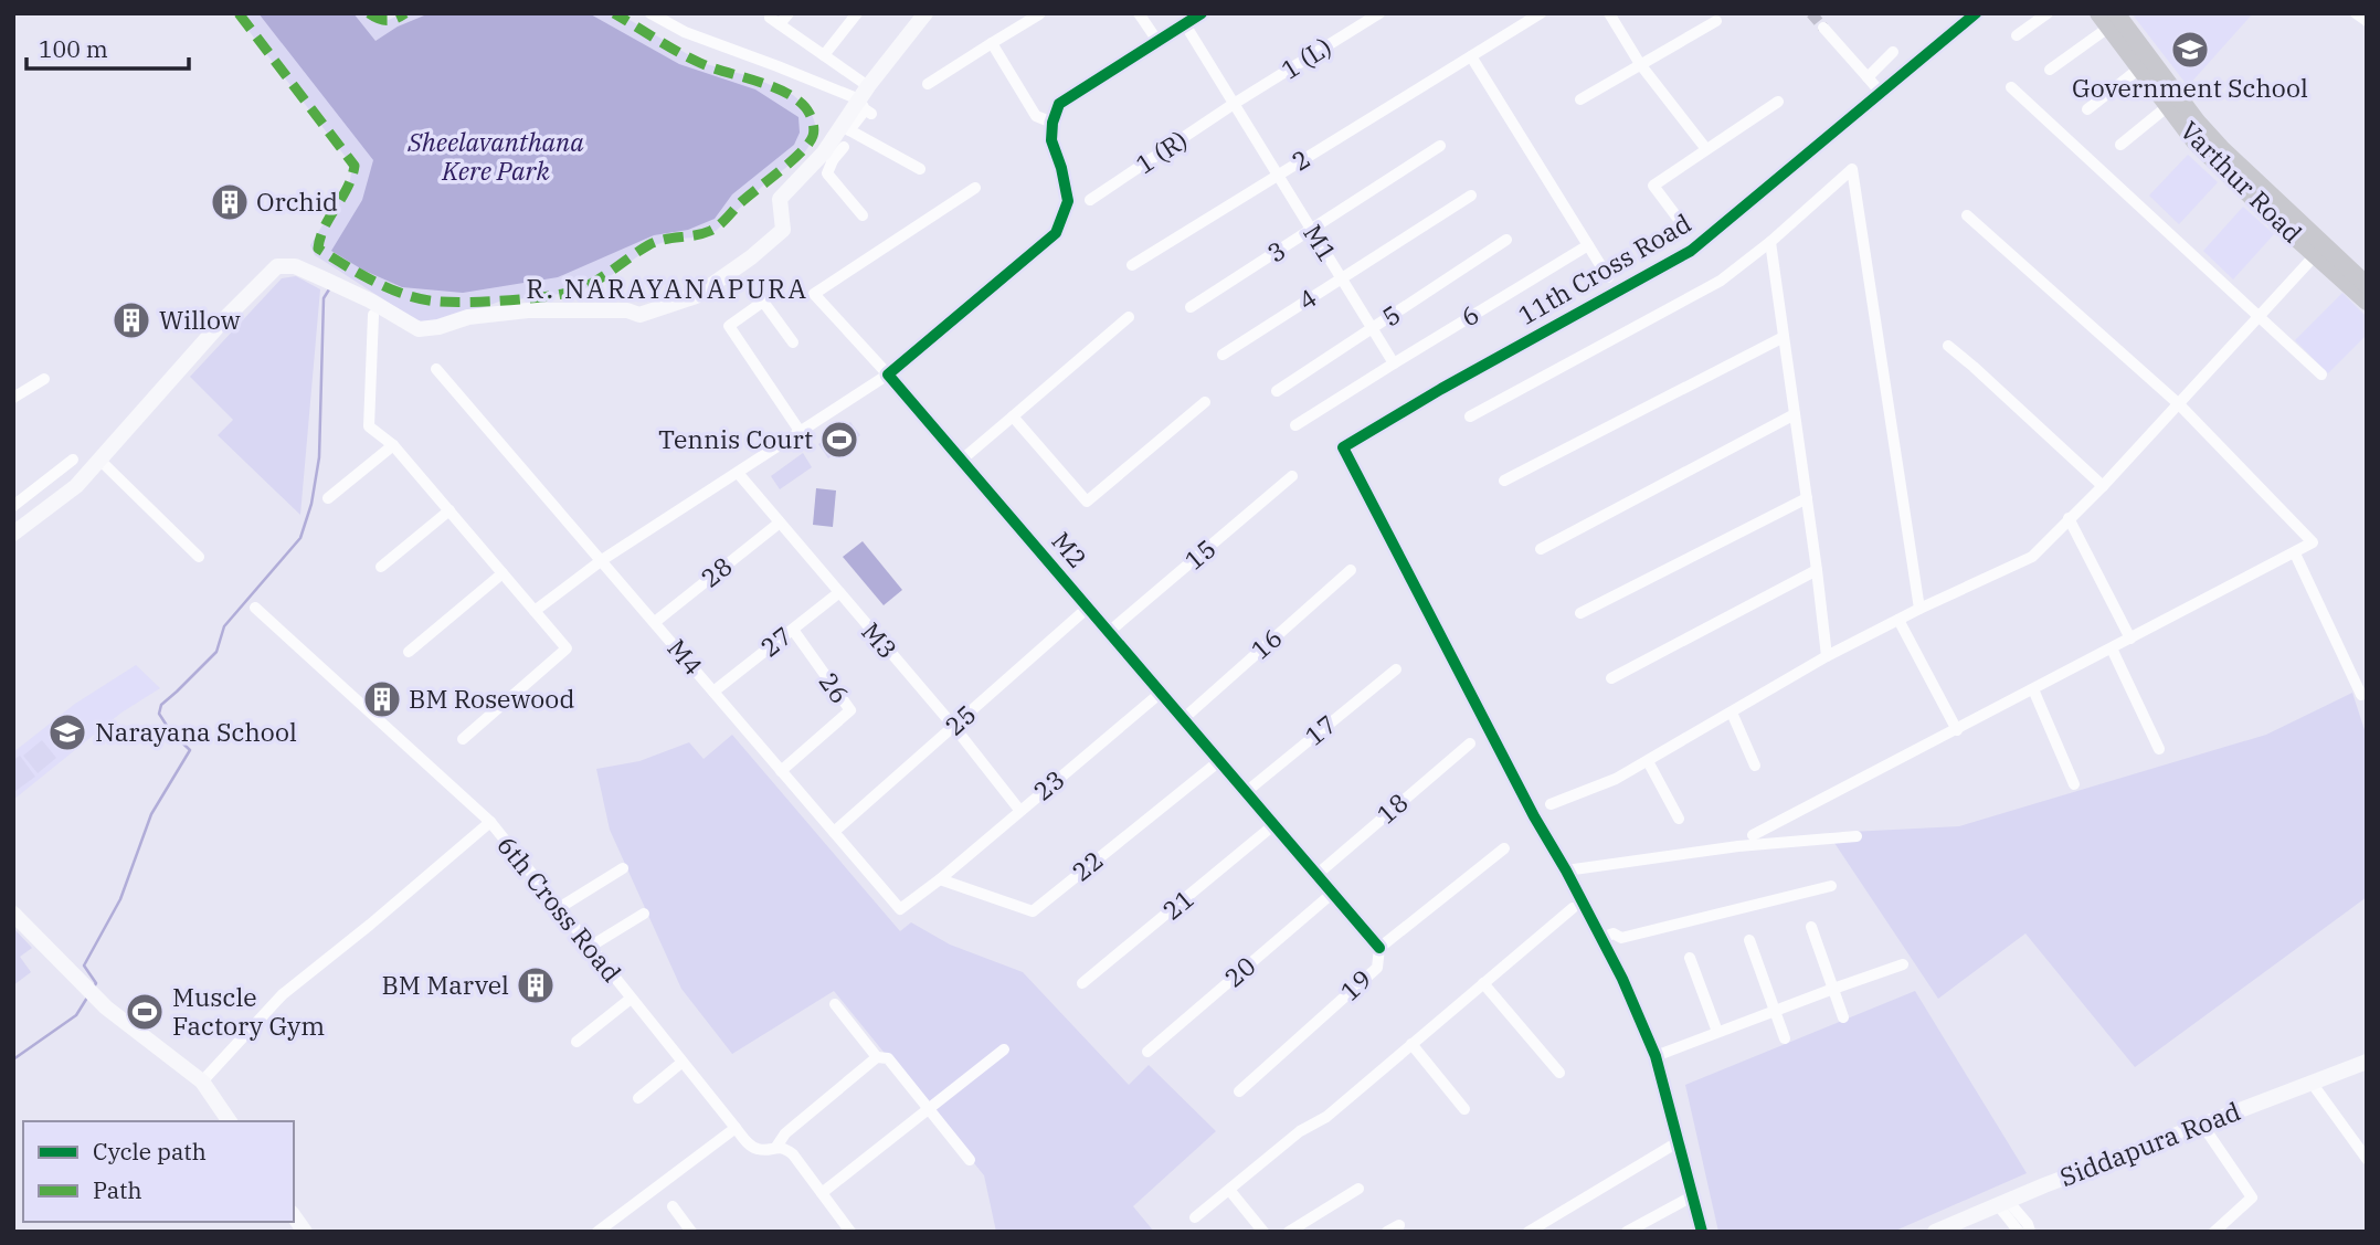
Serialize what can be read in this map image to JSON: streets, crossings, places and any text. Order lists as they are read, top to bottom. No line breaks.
{"streets":{"main road":["Varthur Road"],"street":["1 (L)","1 (R)","2","M1","3","11th Cross Road","4","5","6","M2","15","28","M3","27","16","M4","26","25","17","23","18","22","21","6th Cross Road","20","19","Siddapura Road"]},"crossings":[["1 (L)","1 (R)"],["1 (L)","M1"],["1 (R)","M1"],["2","M1"],["M1","3"],["M1","4"],["M1","5"],["M1","6"],["M2","15"],["M2","16"],["M2","25"],["M2","17"],["M2","23"],["M2","18"],["M2","22"],["M2","21"],["M2","20"],["M2","19"],["28","M3"],["28","M4"],["M3","27"],["M3","25"],["M3","23"],["27","M4"],["27","26"],["M4","26"],["M4","25"],["M4","23"],["M4","22"],["23","22"]],"districts":["R. NARAYANAPURA"],"parks":["Sheelavanthana Kere Park"],"places":{"school or university":["Government School","Narayana School"],"building":["Orchid","Willow","BM Rosewood","BM Marvel"],"sports":["Tennis Court","Muscle Factory Gym"]},"legend":["Cycle path","Path"],"scale_bar":"100 m"}
